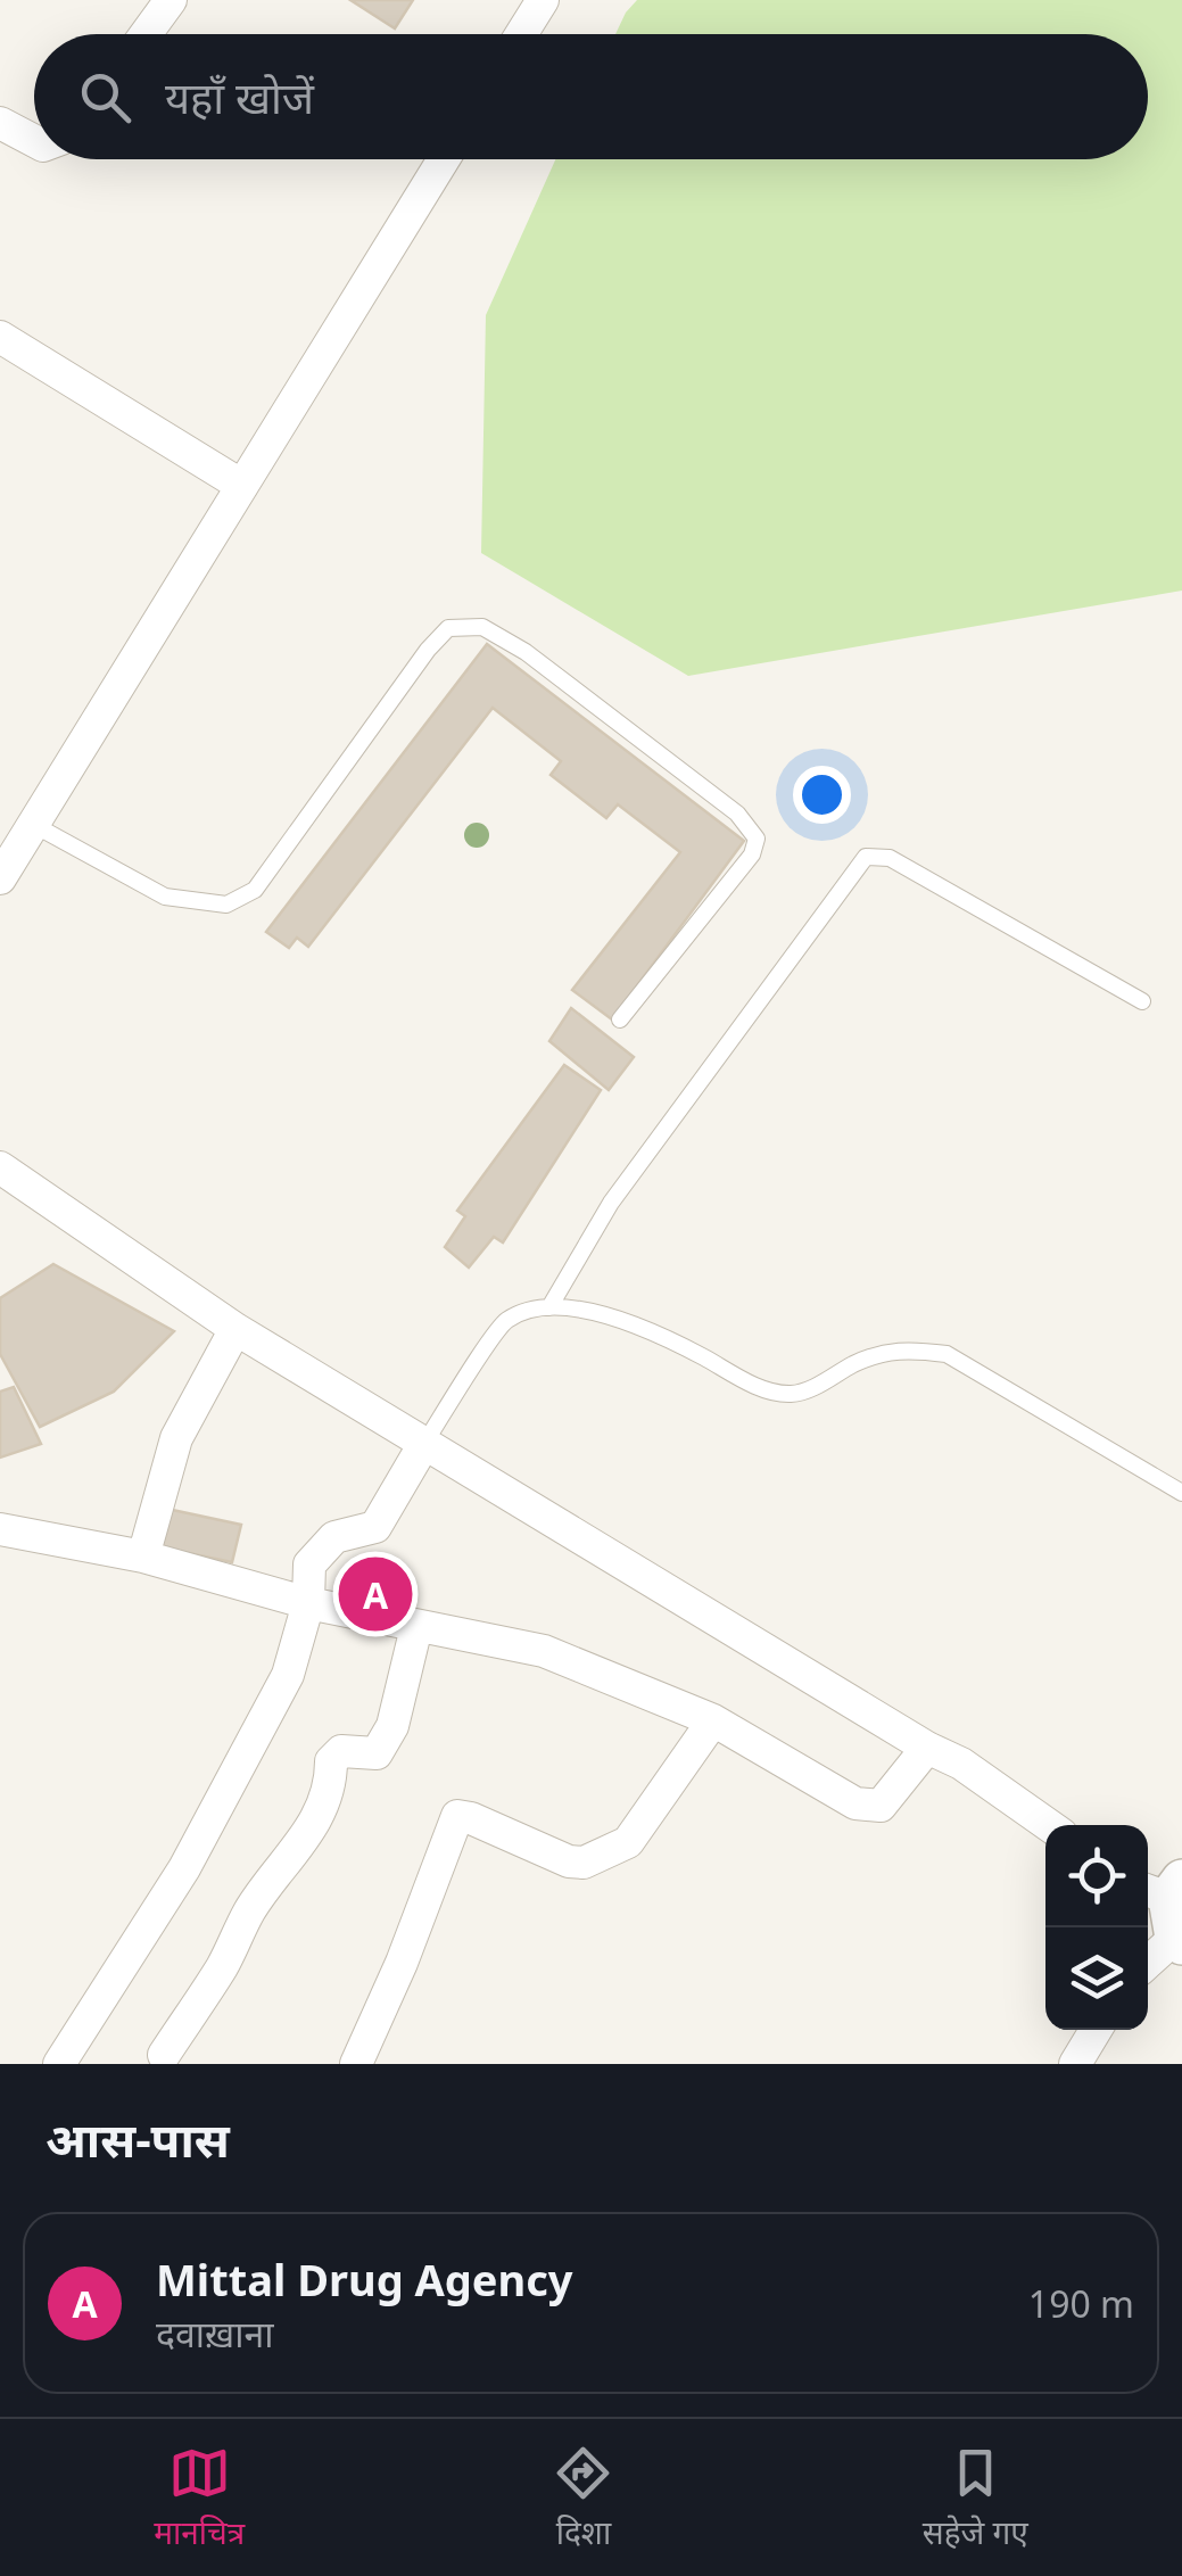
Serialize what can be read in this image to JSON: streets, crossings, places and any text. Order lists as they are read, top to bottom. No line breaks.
{"page":{"search":"यहाँ खोजें","pins":"A","heading":"आस-पास","list":[{"mark":"A","name":"Mittal Drug Agency","note":"दवाख़ाना","value":"190 m"}],"nav":["मानचित्र","दिशा","सहेजे गए"]}}
